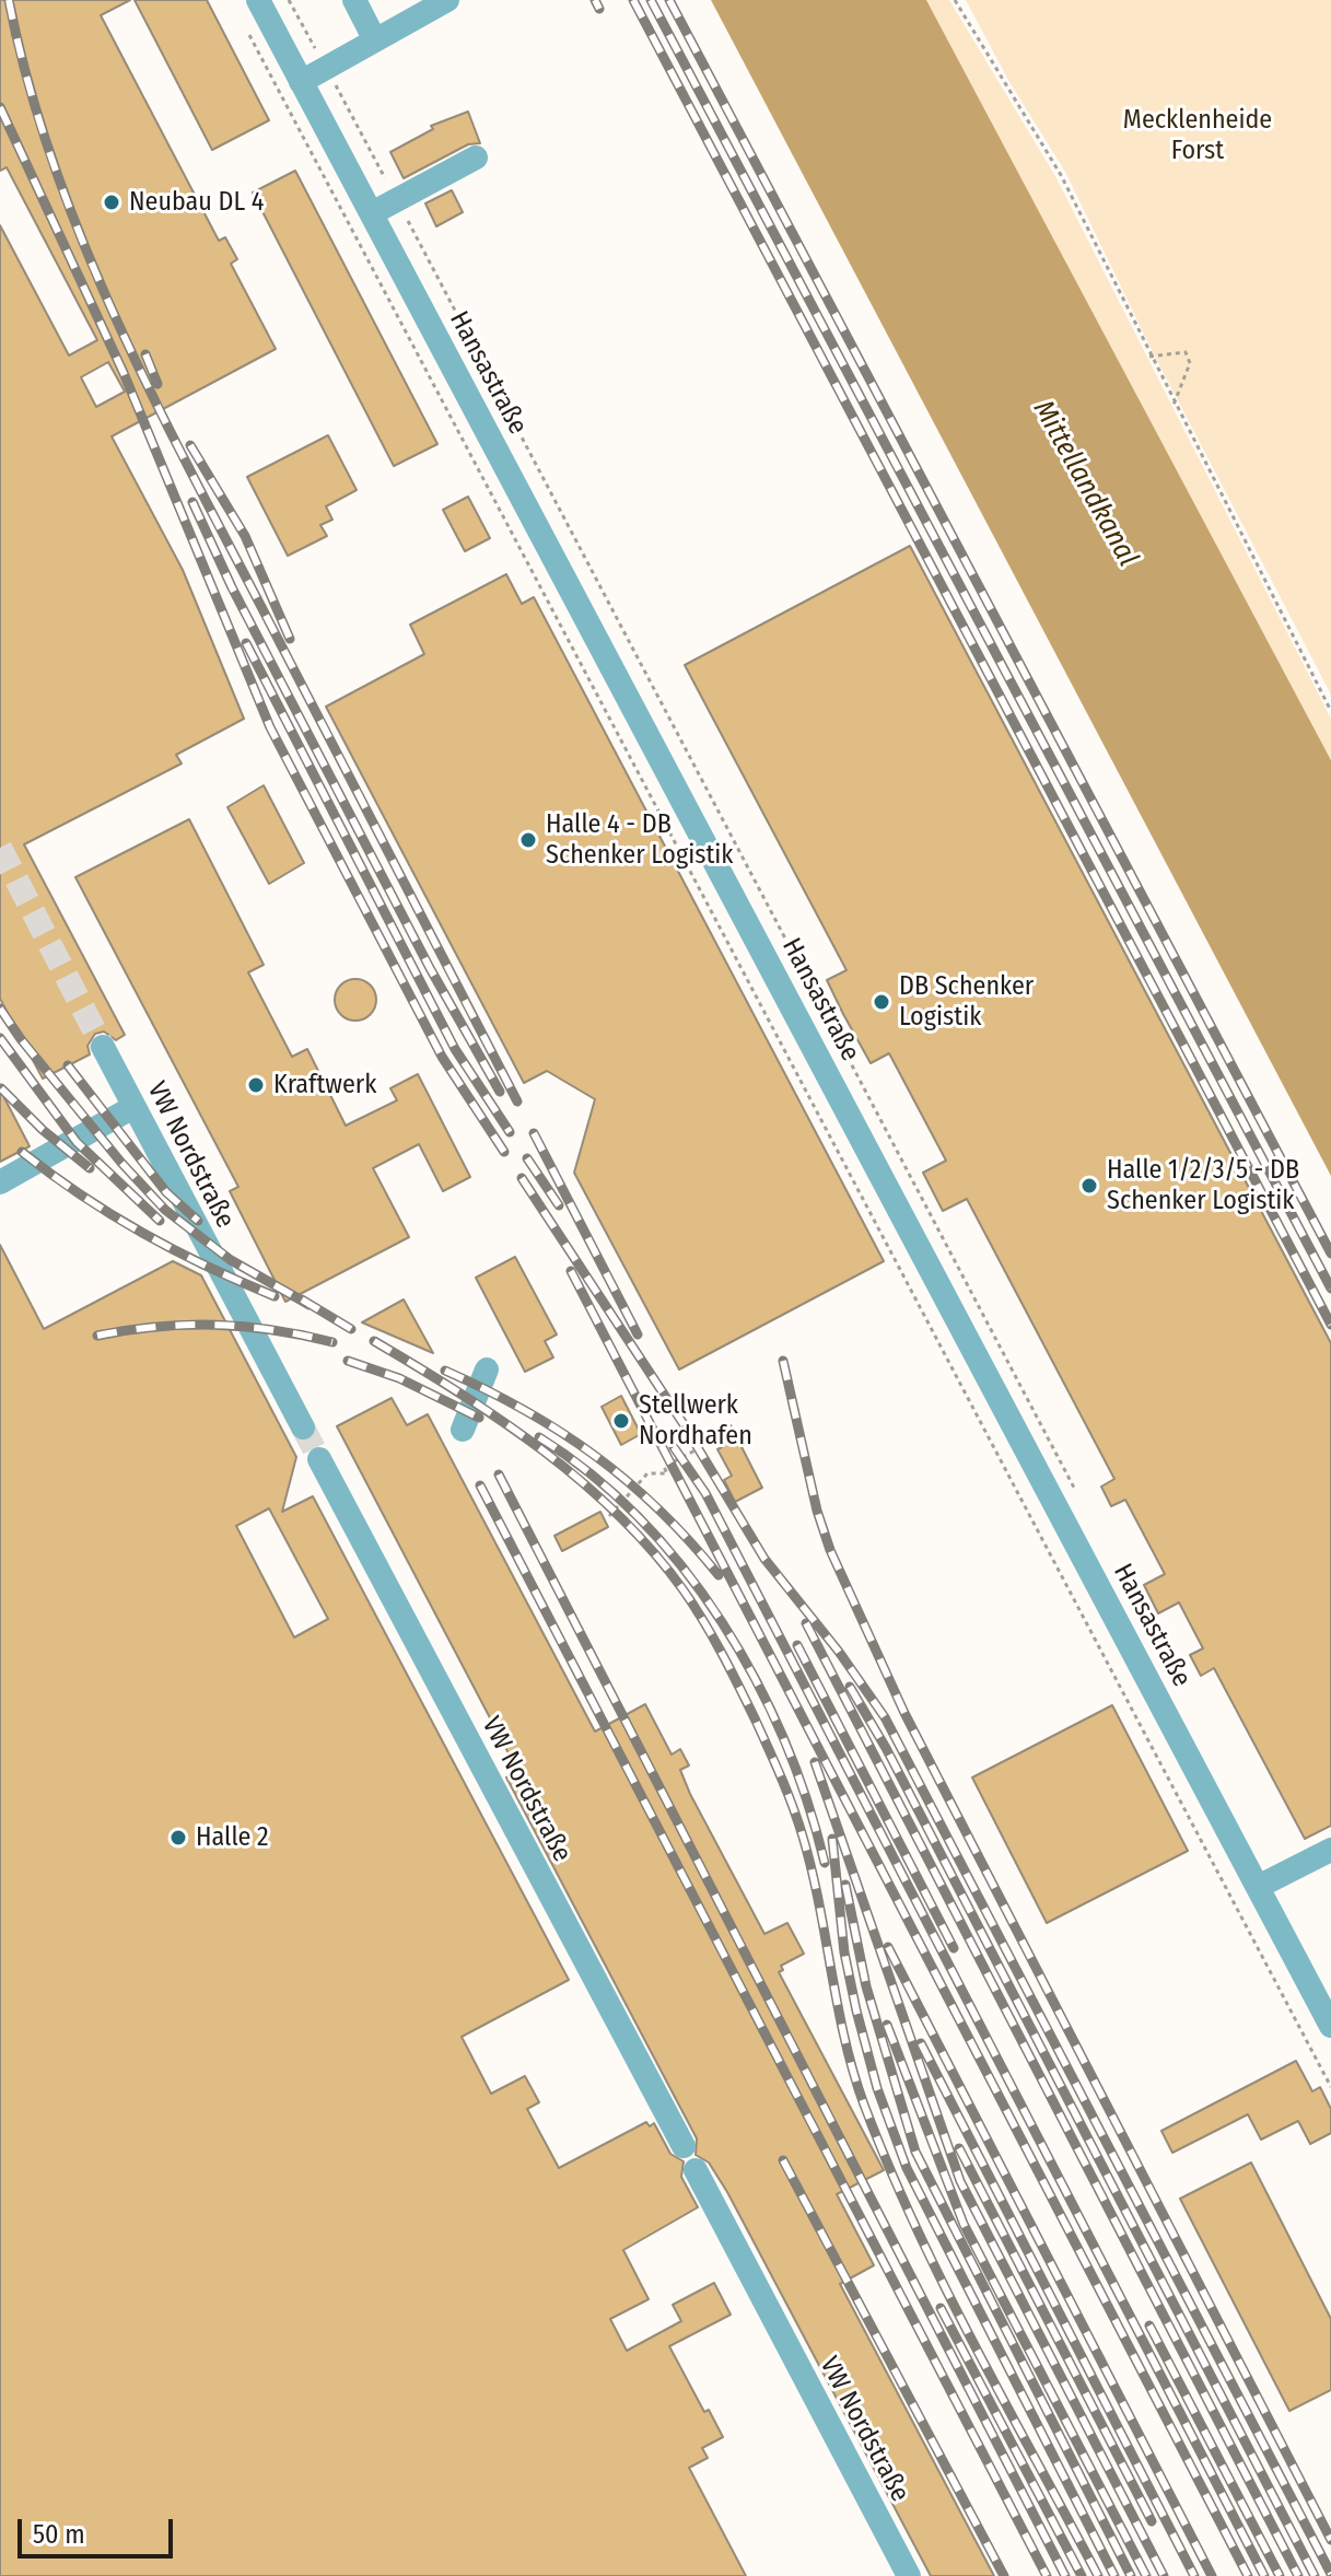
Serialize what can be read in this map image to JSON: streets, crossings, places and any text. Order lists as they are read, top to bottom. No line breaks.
{"streets":{"street":["Hansastraße","VW Nordstraße"]},"water":["Mittellandkanal"],"parks":["Mecklenheide Forst"],"places":["Neubau DL 4","Halle 4 - DB Schenker Logistik","DB Schenker Logistik","Kraftwerk","Halle 1/2/3/5 - DB Schenker Logistik","Stellwerk Nordhafen","Halle 2"],"scale_bar":"50 m"}
